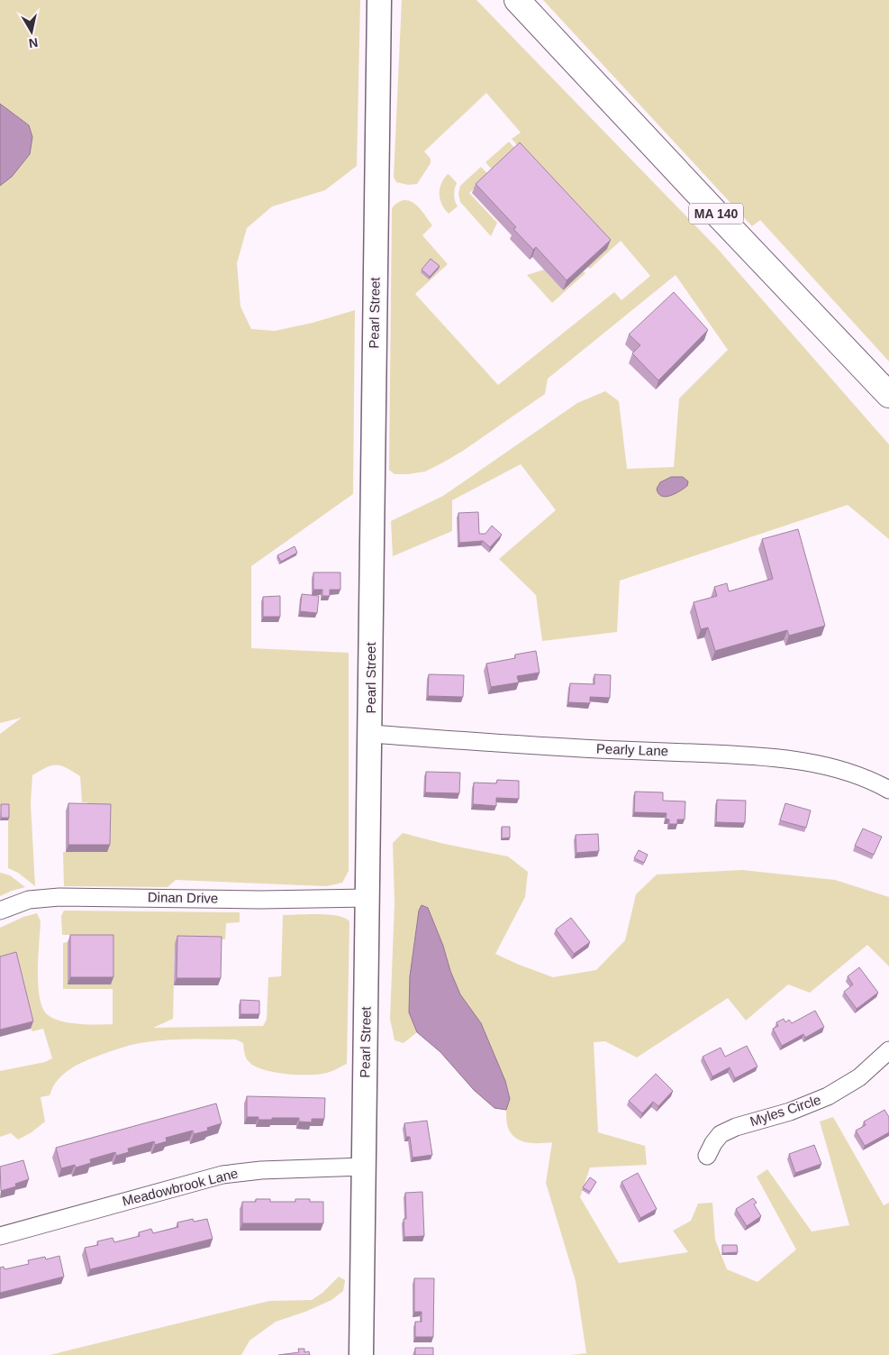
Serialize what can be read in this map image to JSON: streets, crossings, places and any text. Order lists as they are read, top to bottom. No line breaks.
{"streets":{"highway":["MA 140"],"main road":["Pearl Street"],"street":["Pearly Lane","Dinan Drive","Myles Circle","Meadowbrook Lane"]},"crossings":[["Pearl Street","Pearly Lane"],["Pearl Street","Dinan Drive"],["Pearl Street","Meadowbrook Lane"]],"north":"bottom"}
